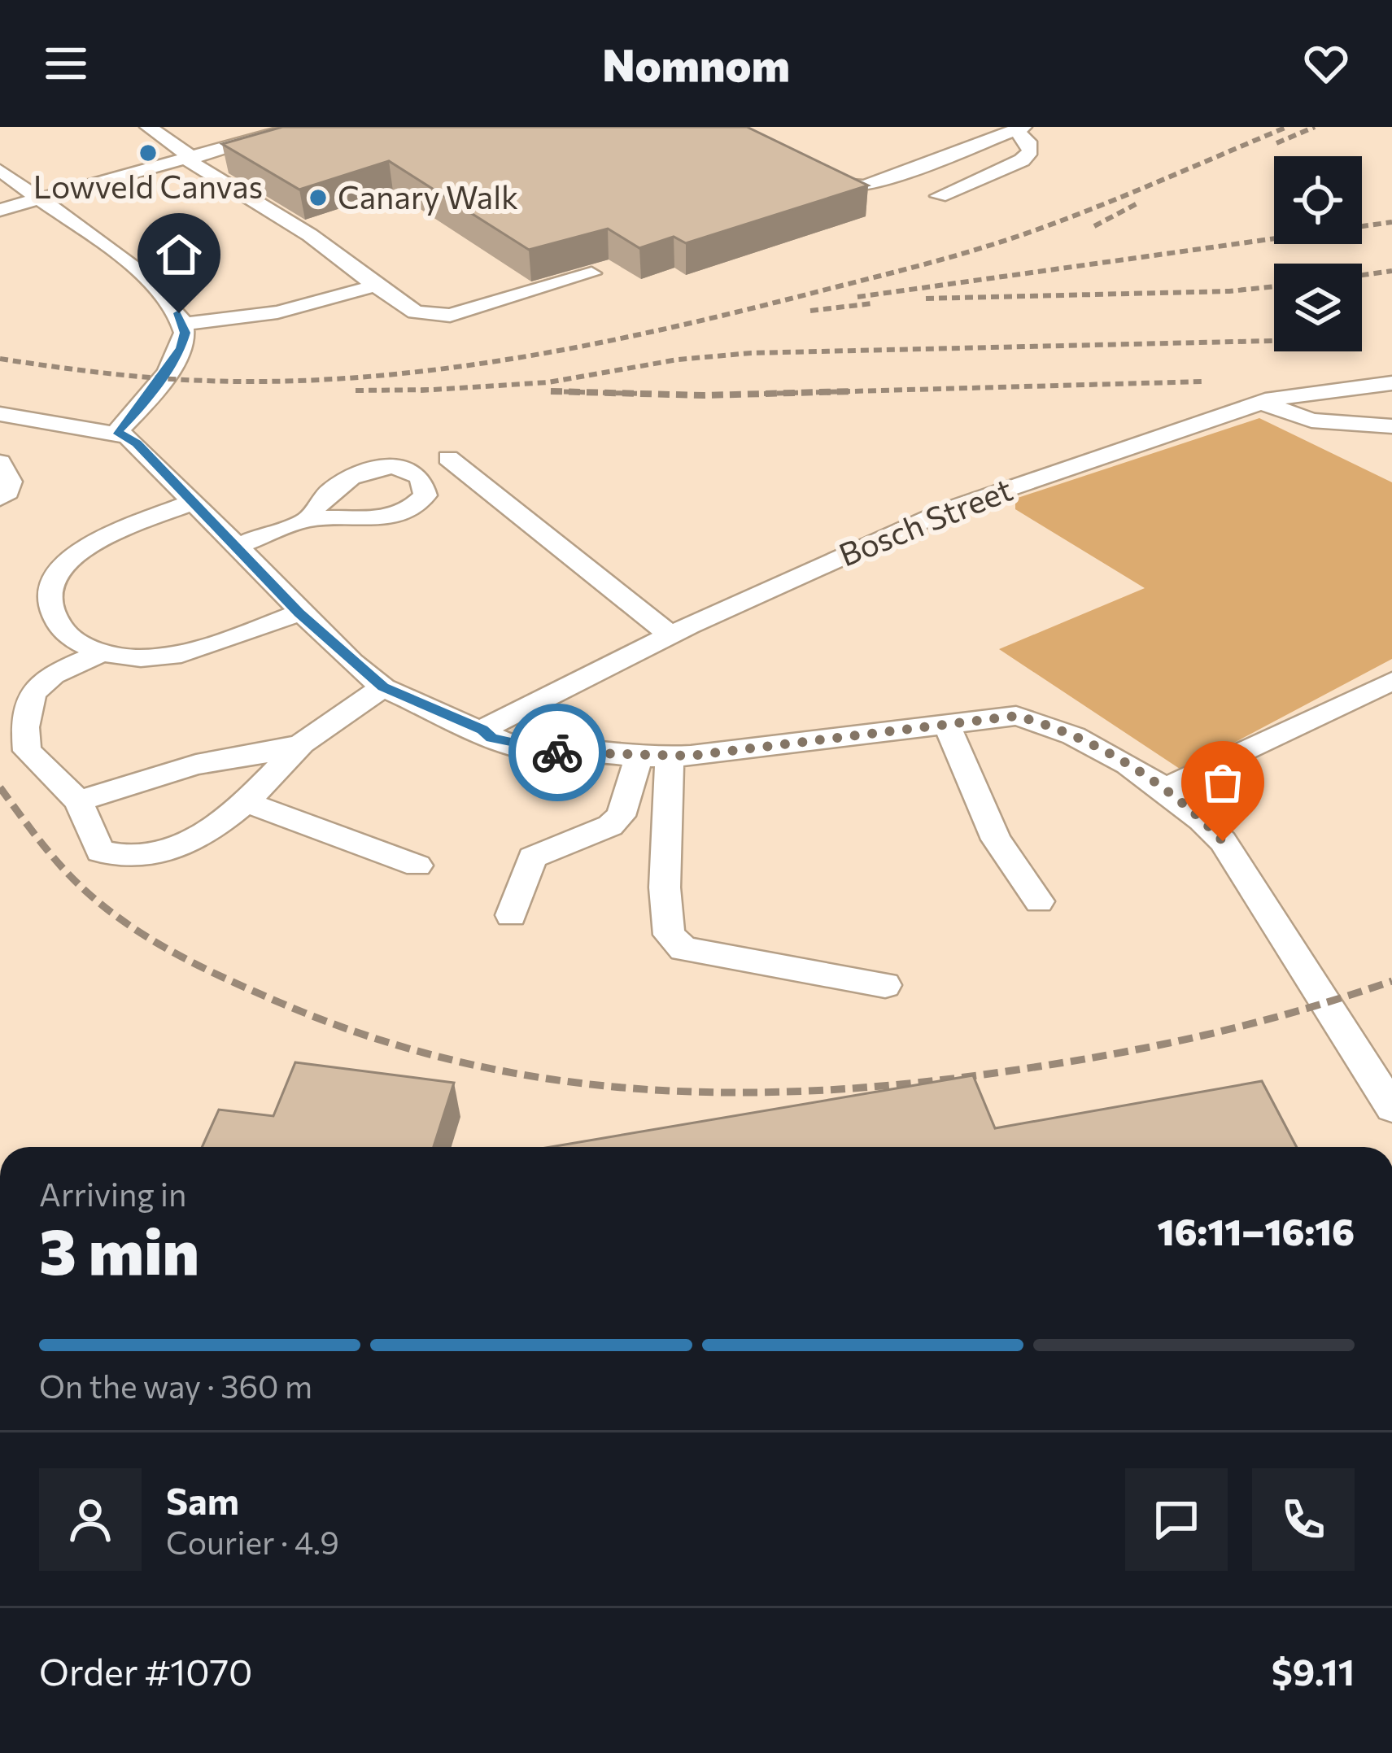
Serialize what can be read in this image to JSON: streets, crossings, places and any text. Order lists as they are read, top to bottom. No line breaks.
{"streets":{"street":["Bosch Street"]},"places":["Lowveld Canvas","Canary Walk"],"page":{"header":"Nomnom","heading":["3 min","Arriving in","16:11–16:16"],"panel":["Sam","Courier · 4.9","Order #1070","$9.11"],"bar":"On the way · 360 m"}}
